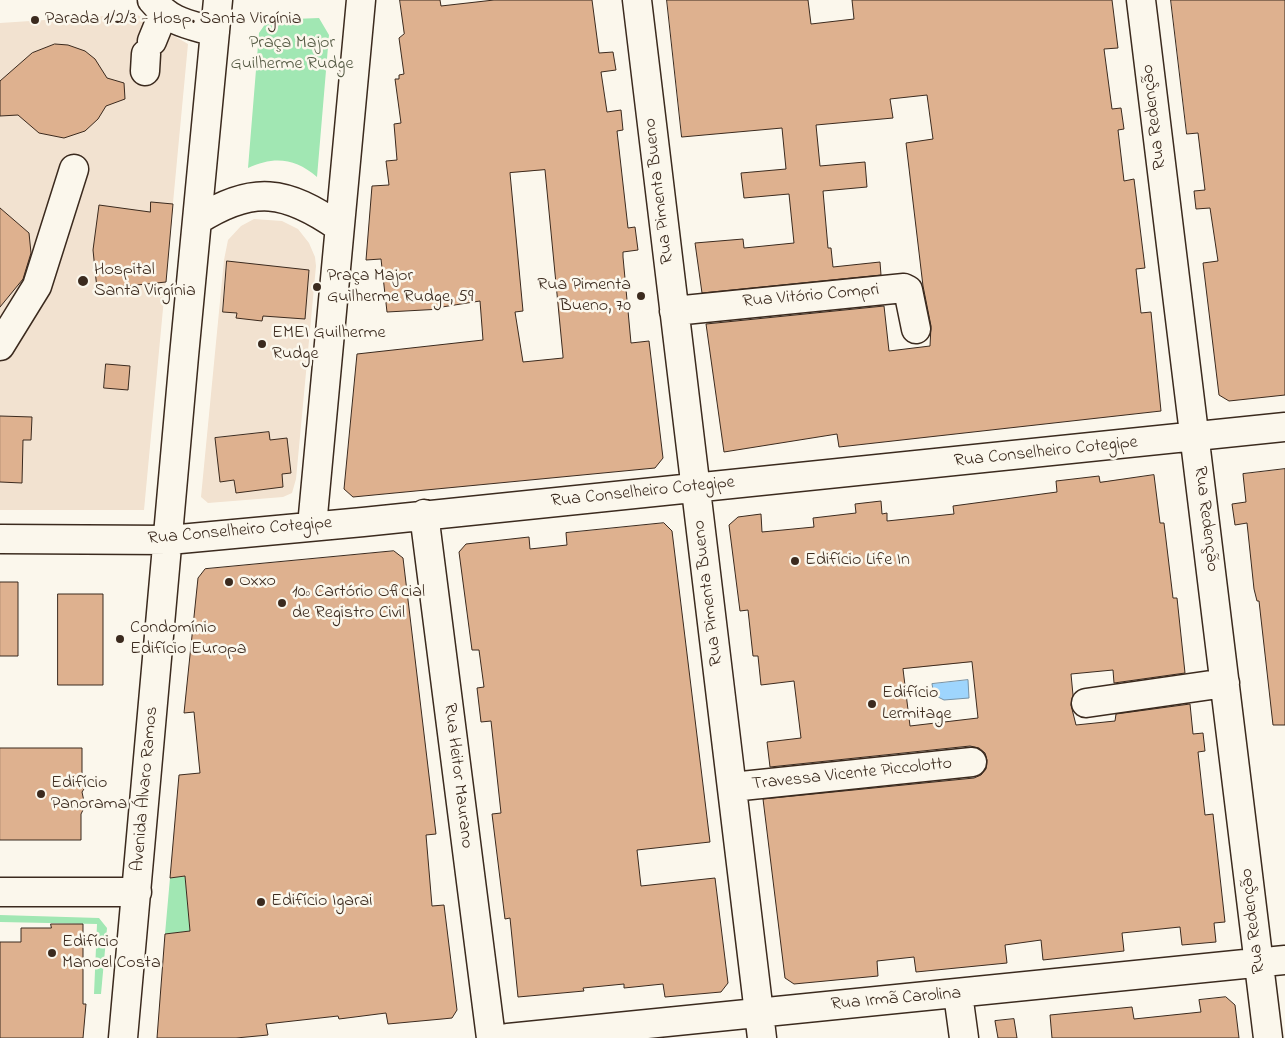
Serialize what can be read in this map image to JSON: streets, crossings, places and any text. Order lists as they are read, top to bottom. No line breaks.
{"streets":{"street":["Rua Redenção","Rua Pimenta Bueno","Rua Vitório Compri","Rua Conselheiro Cotegipe","Travessa Vicente Piccolotto","Rua Heitor Maurano","Avenida Álvaro Ramos","Rua Irmã Carolina"]},"crossings":[["Rua Redenção","Rua Conselheiro Cotegipe"],["Rua Redenção","Rua Irmã Carolina"],["Rua Pimenta Bueno","Rua Vitório Compri"],["Rua Pimenta Bueno","Rua Conselheiro Cotegipe"],["Rua Pimenta Bueno","Travessa Vicente Piccolotto"],["Rua Pimenta Bueno","Rua Irmã Carolina"],["Rua Conselheiro Cotegipe","Rua Heitor Maurano"],["Rua Conselheiro Cotegipe","Avenida Álvaro Ramos"]],"parks":["Praça Major Guilherme Rudge"],"places":["Parada 1/2/3 - Hosp. Santa Virgínia","Hospital Santa Virgínia","Praça Major Guilherme Rudge, 59","Rua Pimenta Bueno, 70","EMEI Guilherme Rudge","Edifício Life In","Oxxo","10º Cartório Oficial de Registro Civil","Condomínio Edifício Europa","Edifício Lermitage","Edifício Panorama","Edifício Igarai","Edifício Manoel Costa"]}
